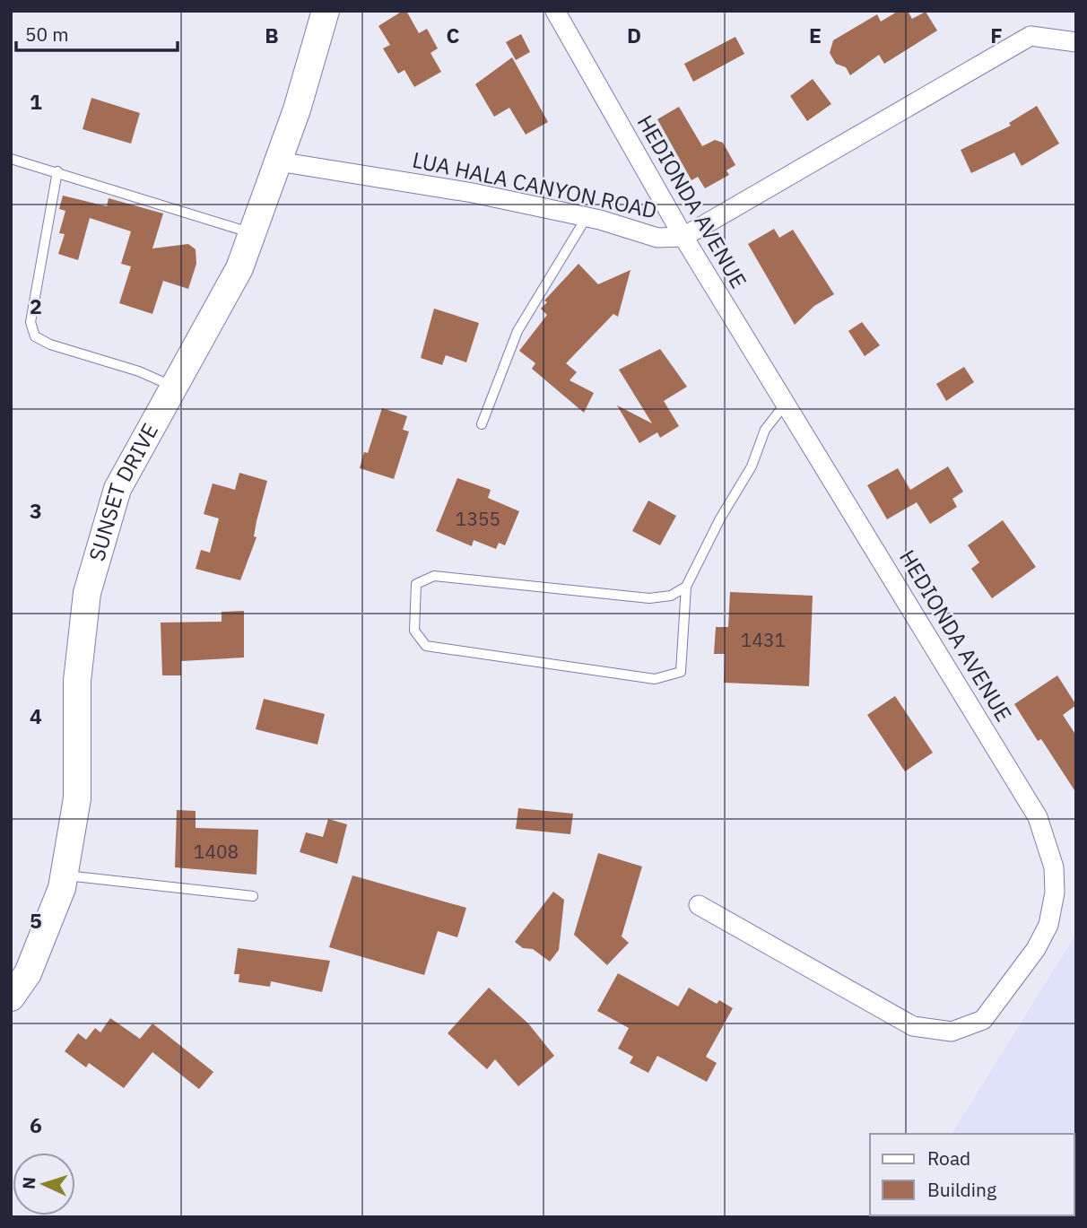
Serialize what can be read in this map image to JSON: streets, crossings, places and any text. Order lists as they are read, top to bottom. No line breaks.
{"streets":{"main road":["SUNSET DRIVE"],"street":["LUA HALA CANYON ROAD","HEDIONDA AVENUE"]},"crossings":[["LUA HALA CANYON ROAD","HEDIONDA AVENUE"],["LUA HALA CANYON ROAD","SUNSET DRIVE"]],"house_numbers":["1355","1431","1408"],"legend":["Road","Building"],"scale_bar":"50 m","north":"left","grid":{"columns":["B","C","D","E","F"],"rows":["1","2","3","4","5","6"]}}
